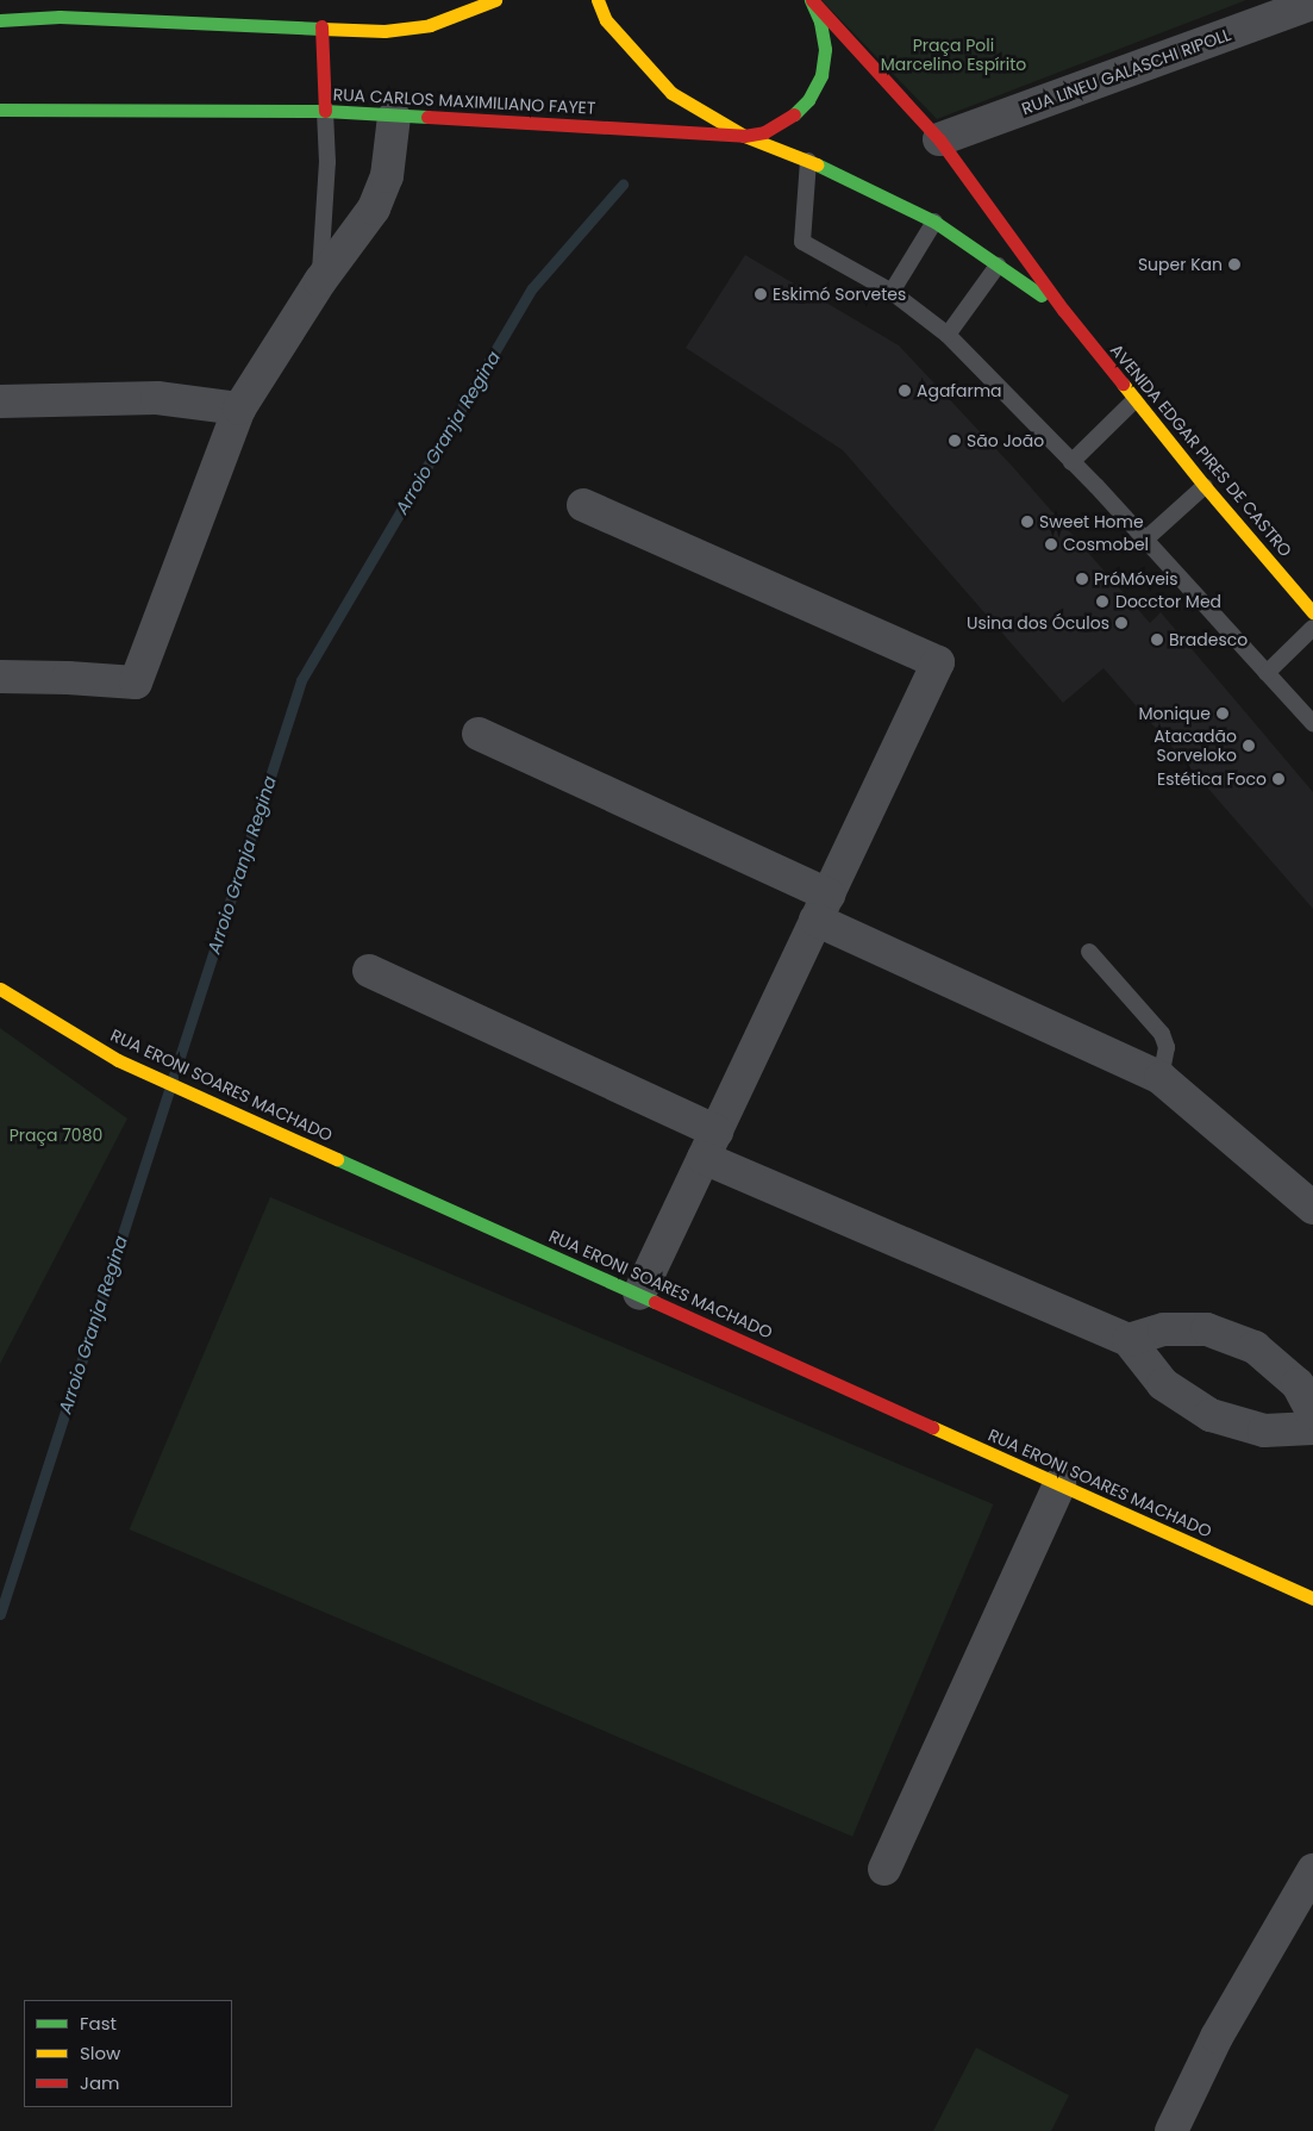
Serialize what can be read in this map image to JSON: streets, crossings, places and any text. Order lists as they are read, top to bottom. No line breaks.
{"streets":{"street":["RUA LINEU GALASCHI RIPOLL","RUA CARLOS MAXIMILIANO FAYET","AVENIDA EDGAR PIRES DE CASTRO","RUA ERONI SOARES MACHADO"]},"crossings":[["RUA LINEU GALASCHI RIPOLL","AVENIDA EDGAR PIRES DE CASTRO"],["RUA CARLOS MAXIMILIANO FAYET","AVENIDA EDGAR PIRES DE CASTRO"]],"water":["Arroio Granja Regina"],"parks":["Praça Poli Marcelino Espírito","Praça 7080"],"places":["Super Kan","Eskimó Sorvetes","Agafarma","São João","Sweet Home","Cosmobel","PróMóveis","Docctor Med","Usina dos Óculos","Bradesco","Monique","Atacadão Sorveloko","Estética Foco"],"legend":["Fast","Slow","Jam"]}
